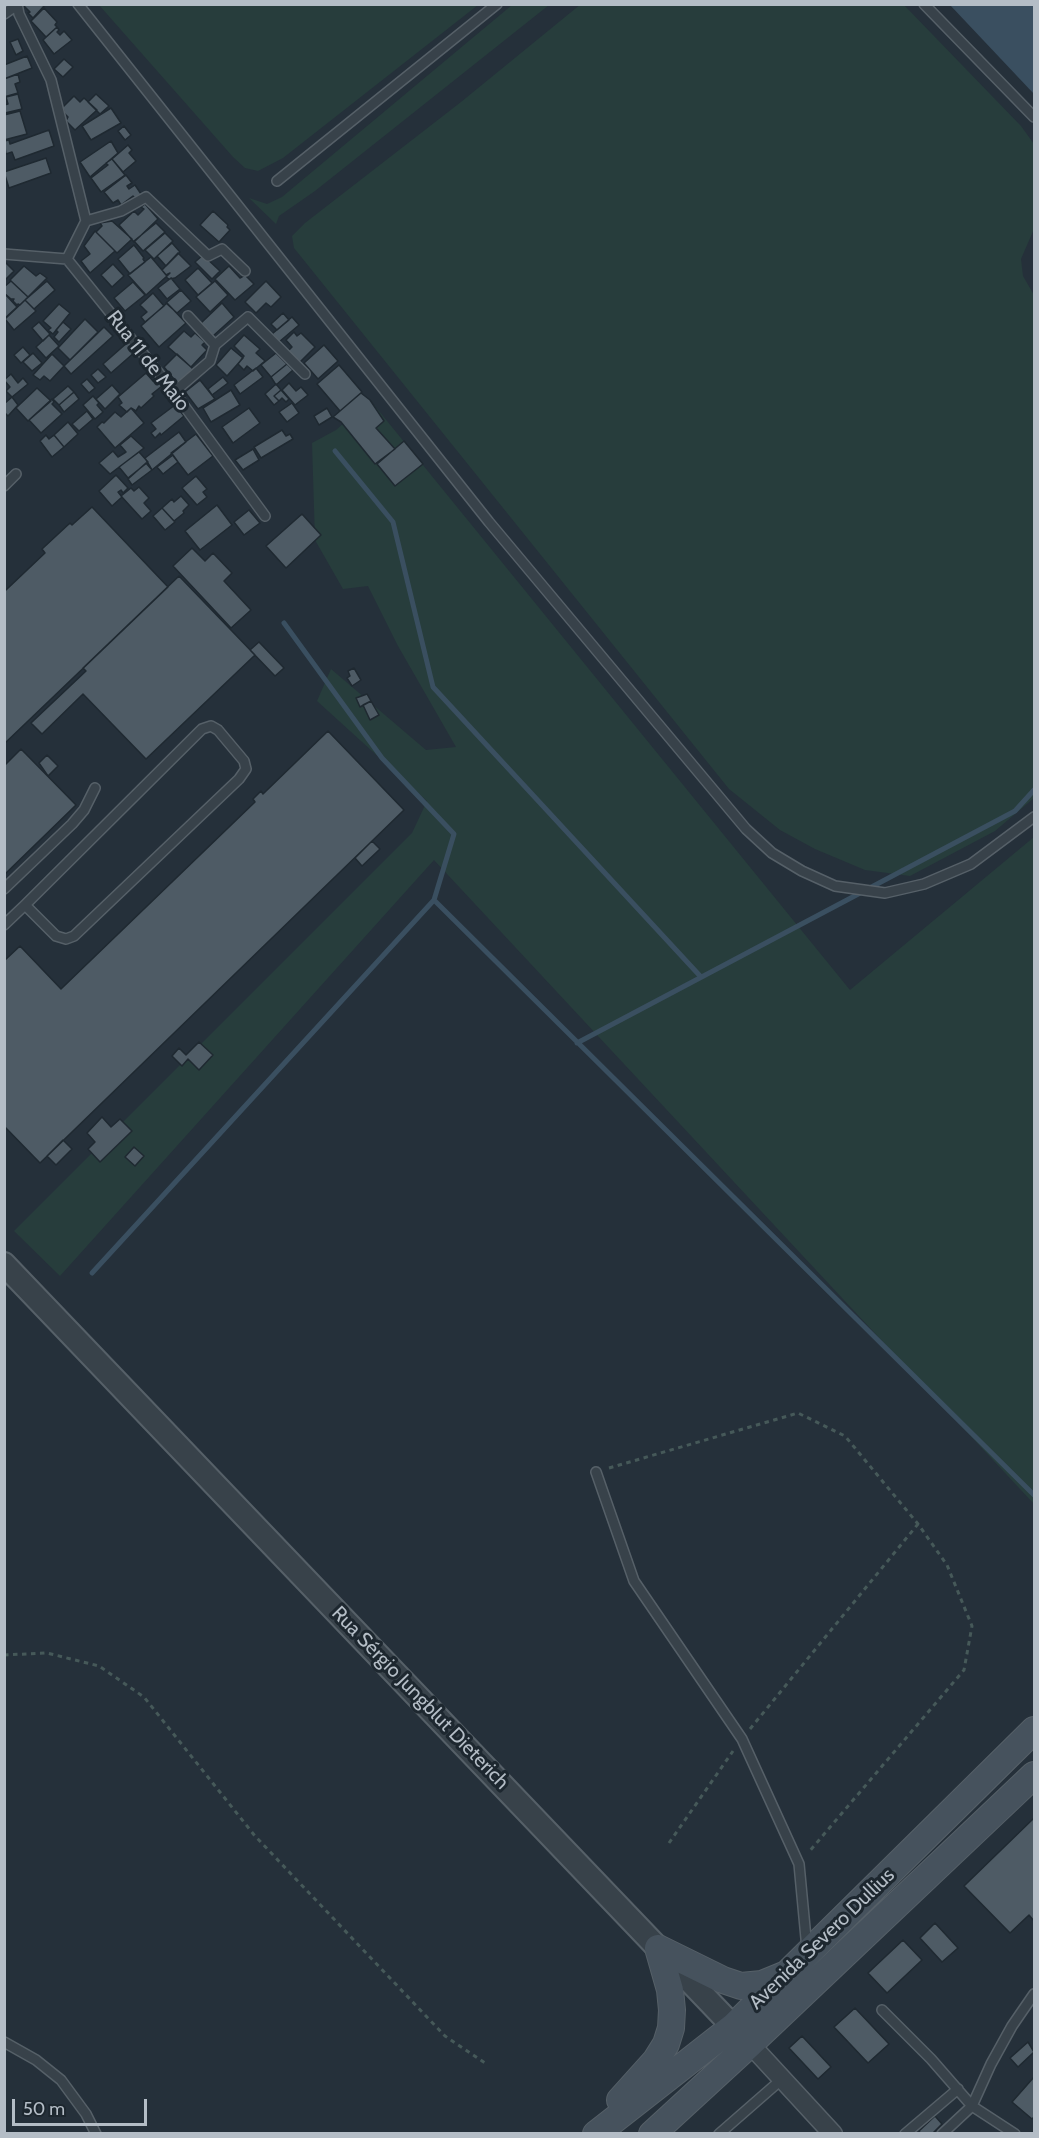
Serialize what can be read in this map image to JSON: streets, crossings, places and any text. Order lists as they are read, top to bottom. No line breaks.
{"streets":{"main road":["Avenida Severo Dullius"],"street":["Rua Sérgio Jungblut Dieterich"],"lane":["Rua 11 de Maio"]},"crossings":[["Rua Sérgio Jungblut Dieterich","Avenida Severo Dullius"]],"scale_bar":"50 m"}
